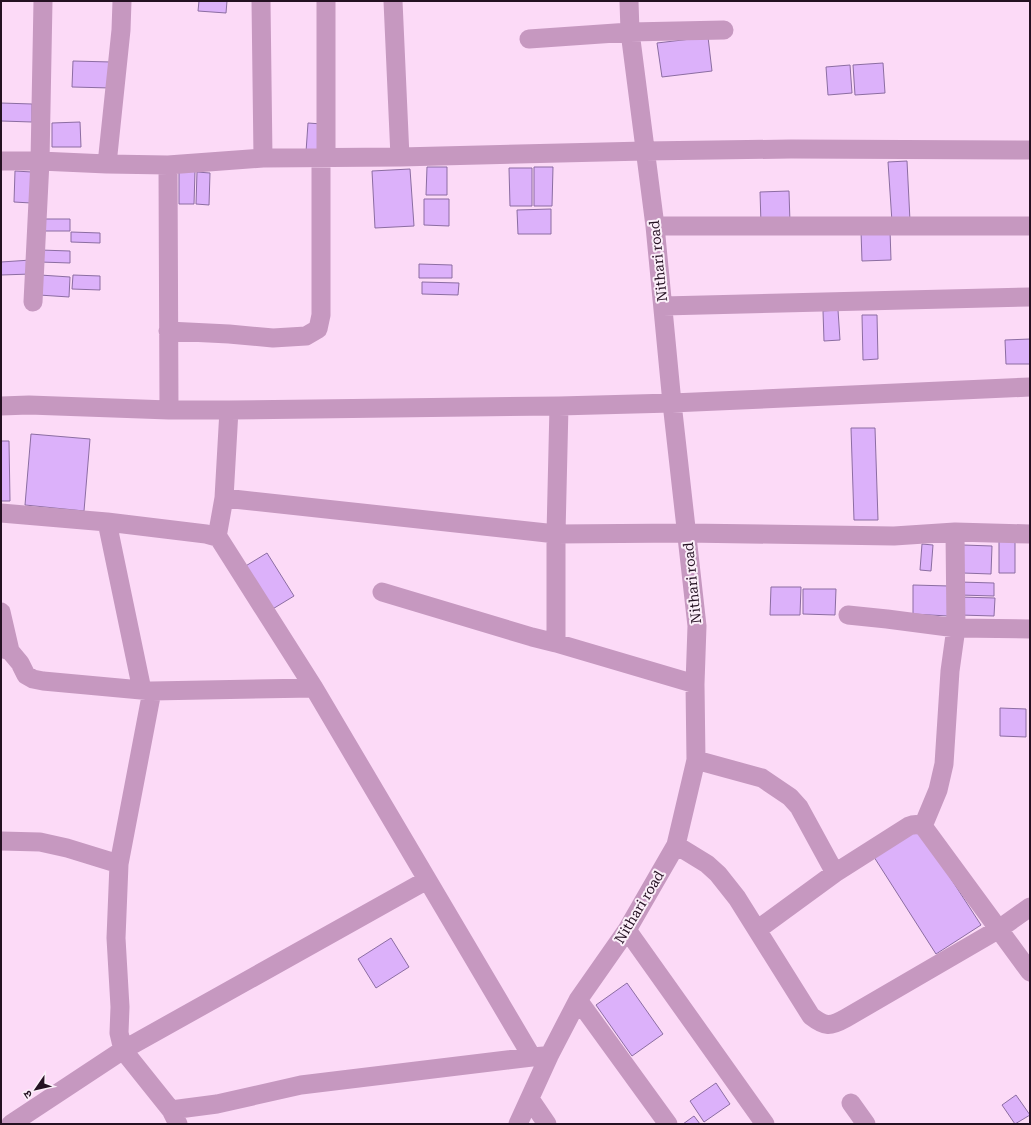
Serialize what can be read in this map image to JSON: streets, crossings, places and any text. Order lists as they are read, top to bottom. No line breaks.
{"streets":{"street":["Nithari road"]},"north":"bottom left"}
